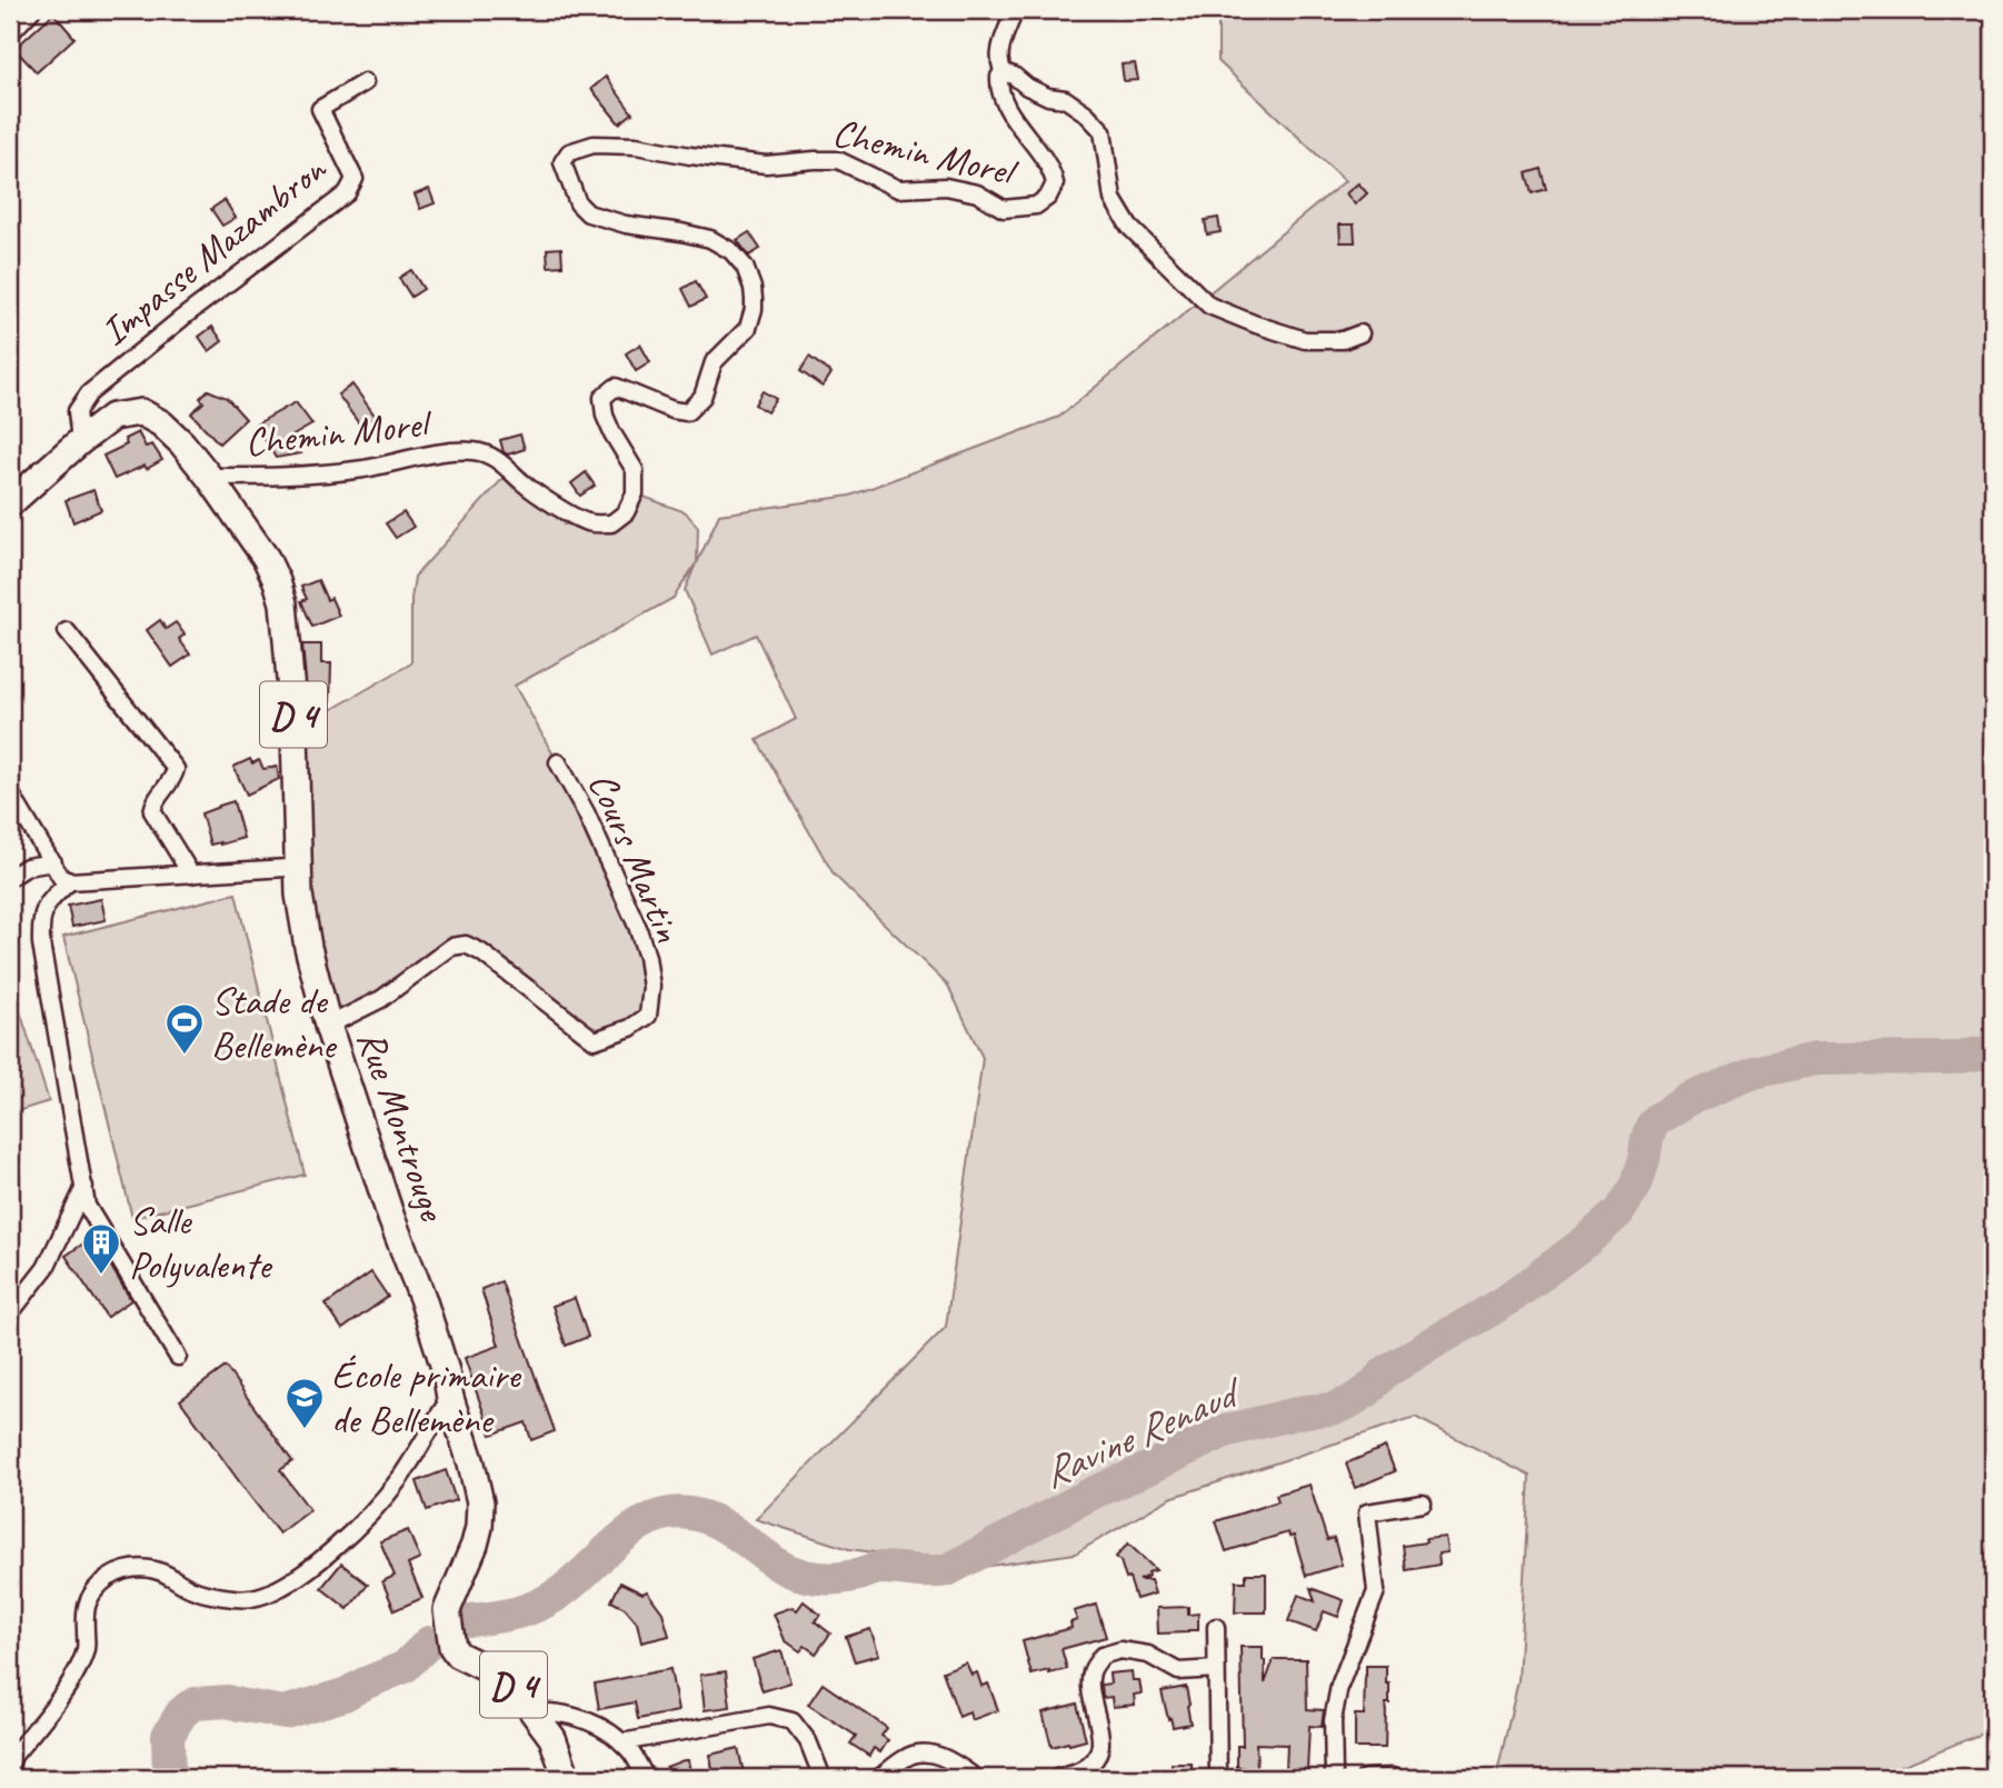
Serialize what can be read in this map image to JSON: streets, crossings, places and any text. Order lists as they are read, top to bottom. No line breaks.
{"streets":{"main road":["D 4","Rue Montrouge"],"street":["Chemin Morel","Impasse Mazambron","Cours Martin"]},"crossings":[["Chemin Morel","Rue Montrouge"],["Impasse Mazambron","Rue Montrouge"],["Cours Martin","Rue Montrouge"]],"water":["Ravine Renaud"],"places":{"sports":["Stade de Bellemène"],"building":["Salle Polyvalente"],"school or university":["École primaire de Bellemène"]}}
